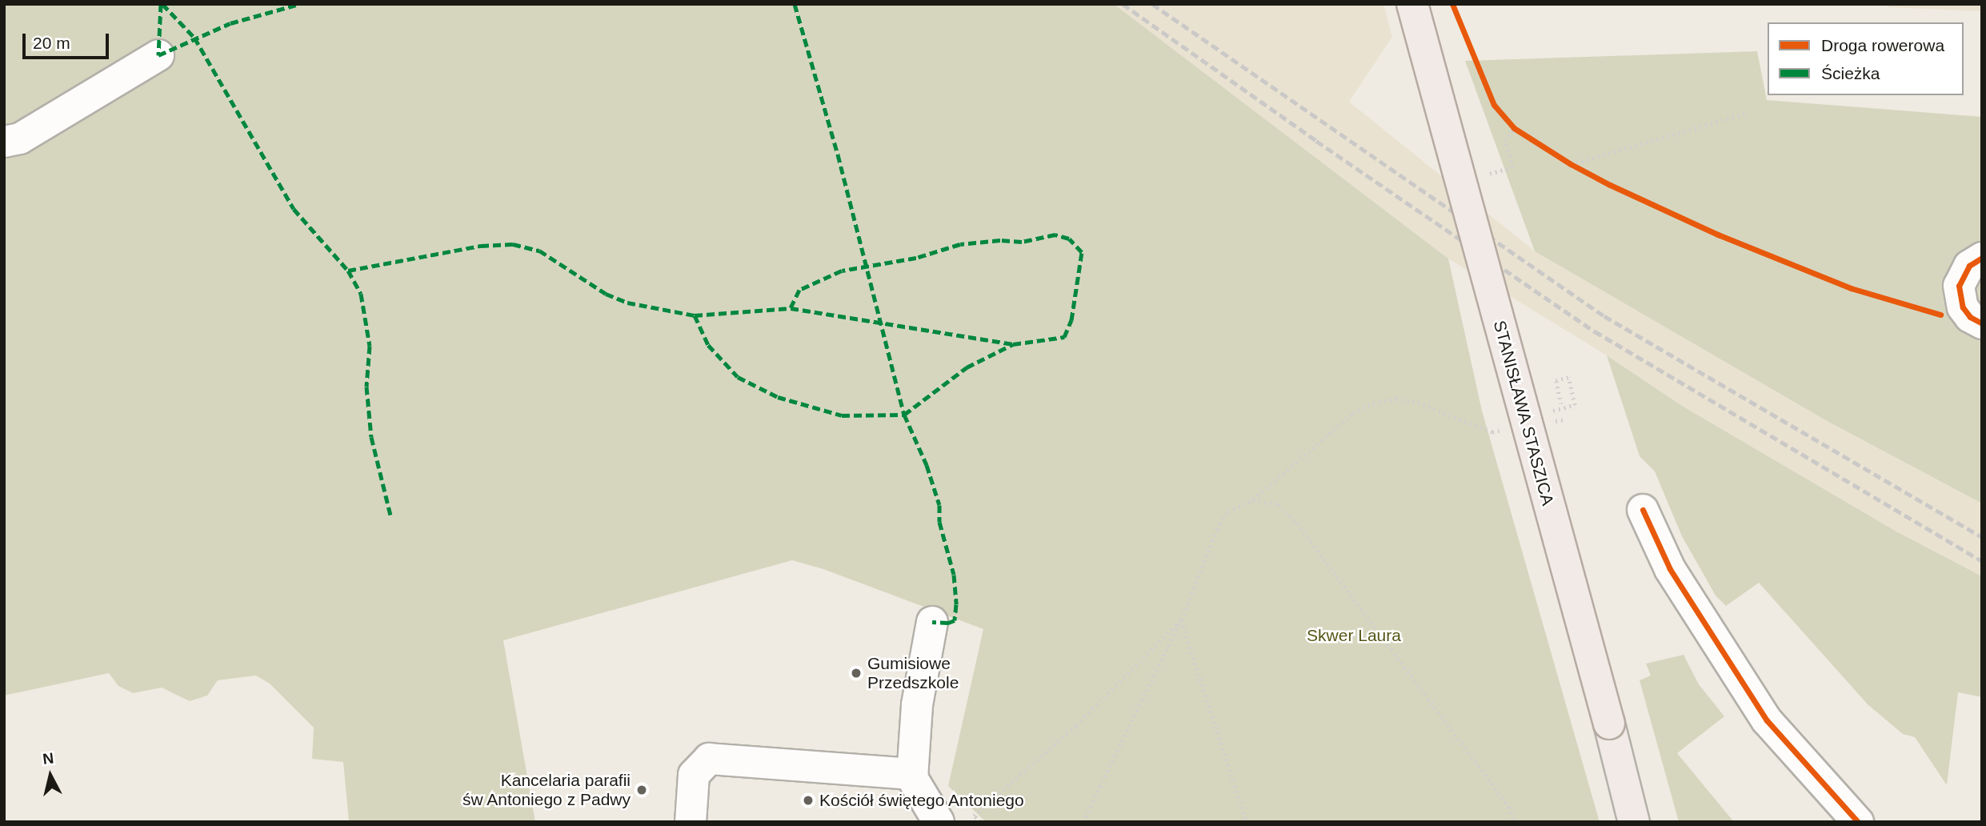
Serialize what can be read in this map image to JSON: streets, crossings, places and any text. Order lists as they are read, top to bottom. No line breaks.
{"streets":{"main road":["STANISŁAWA STASZICA"]},"parks":["Skwer Laura"],"places":["Gumisiowe Przedszkole","Kancelaria parafii św Antoniego z Padwy","Kościół świętego Antoniego"],"legend":["Droga rowerowa","Ścieżka"],"scale_bar":"20 m","north":"top"}
